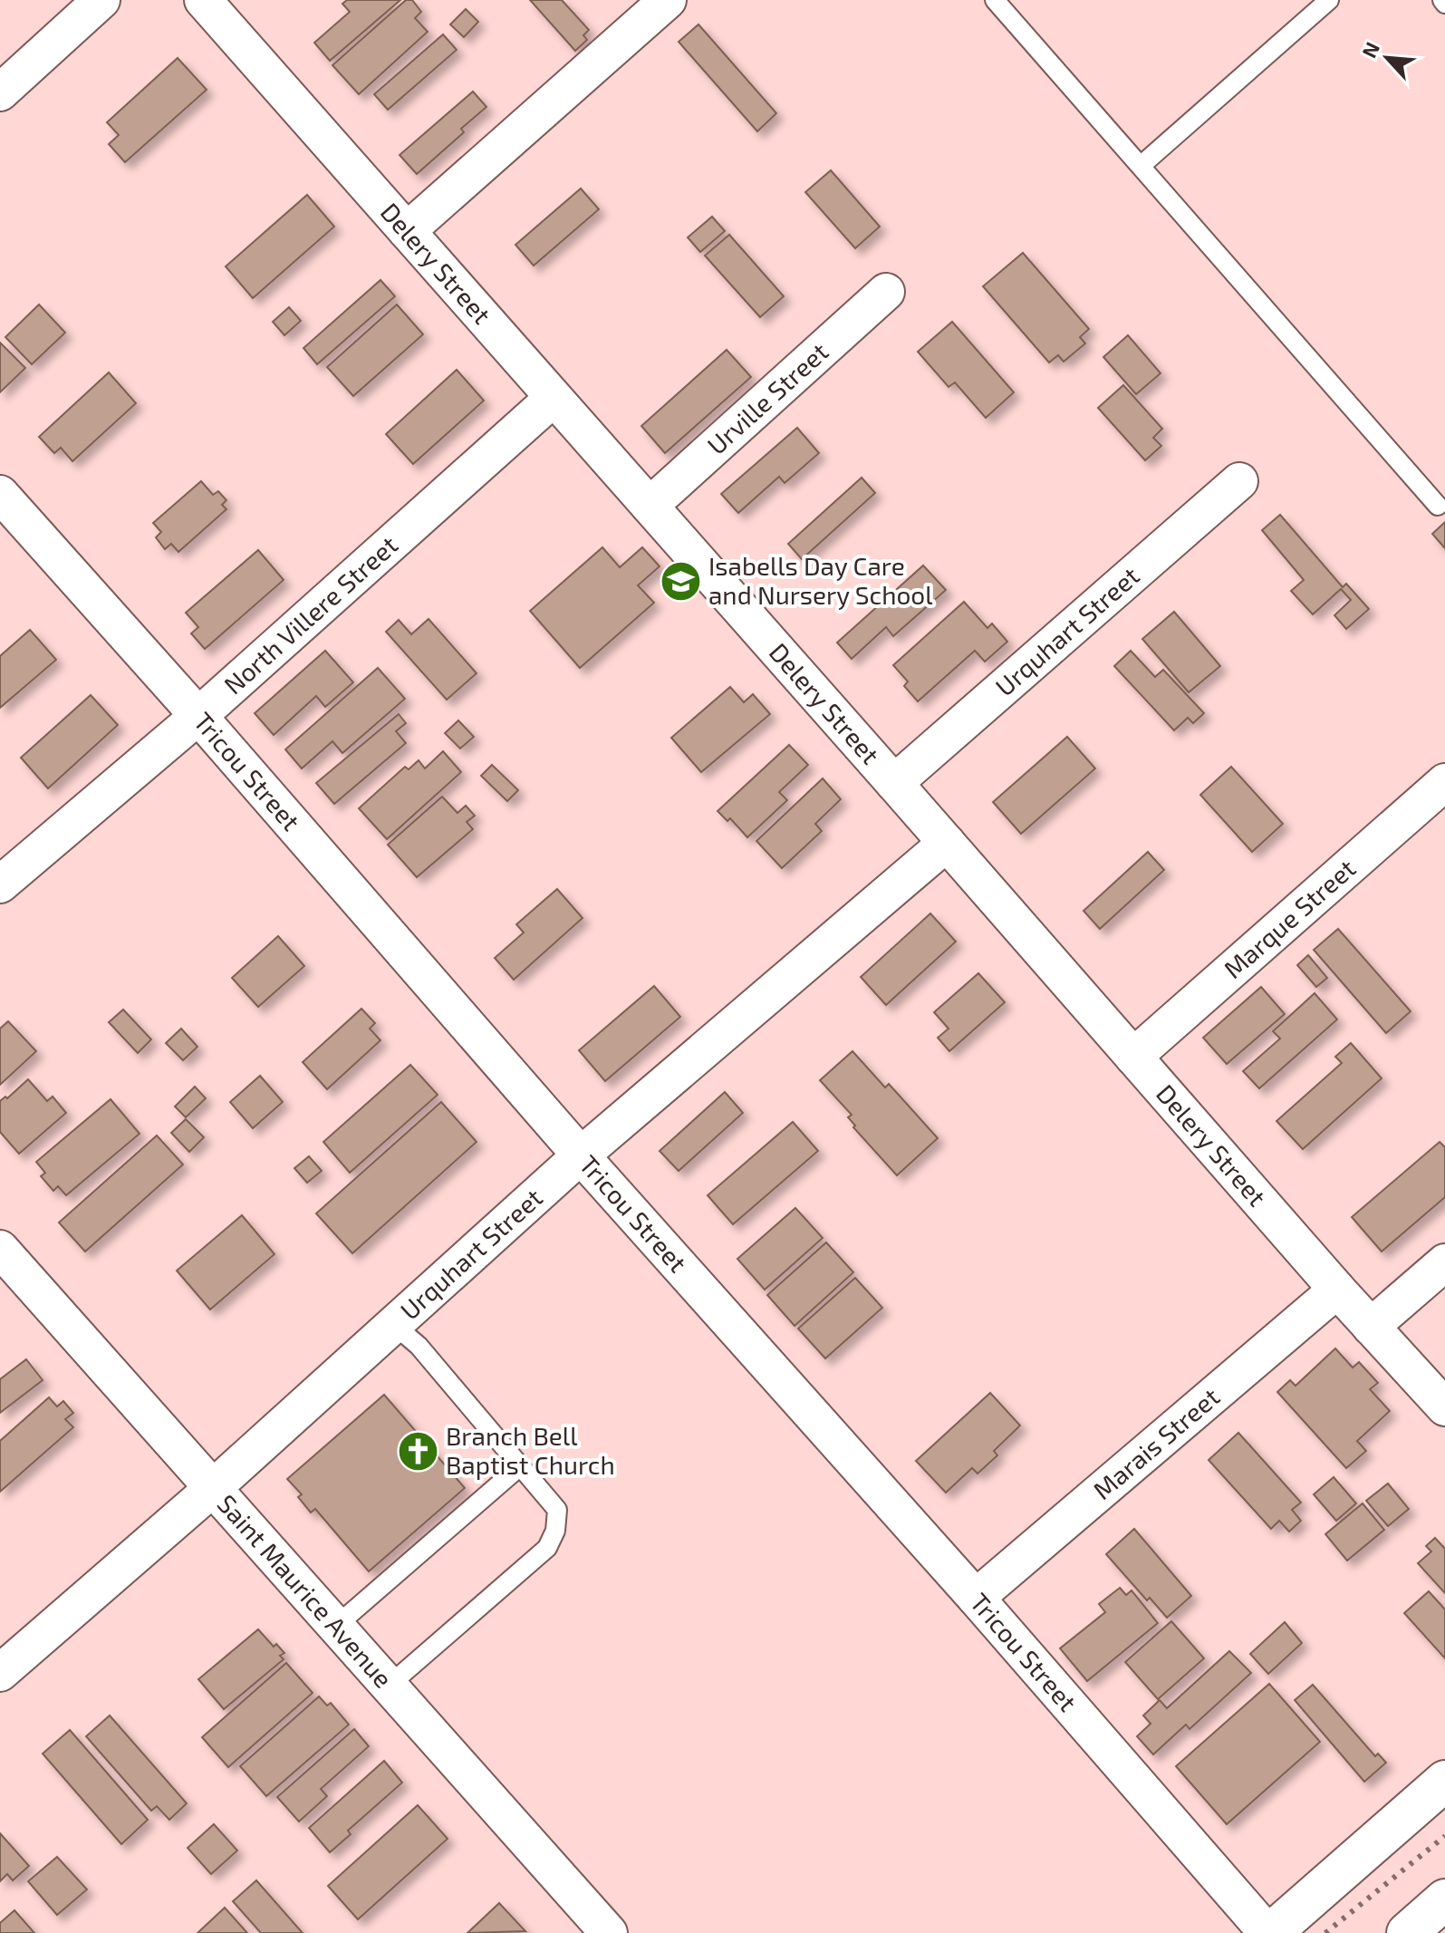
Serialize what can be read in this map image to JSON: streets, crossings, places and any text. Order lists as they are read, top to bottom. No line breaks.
{"streets":{"street":["Delery Street","Urville Street","North Villere Street","Urquhart Street","Tricou Street","Marque Street","Marais Street","Saint Maurice Avenue"]},"crossings":[["Delery Street","Urville Street"],["Delery Street","North Villere Street"],["Delery Street","Urquhart Street"],["Delery Street","Marque Street"],["Delery Street","Marais Street"],["North Villere Street","Tricou Street"],["Urquhart Street","Tricou Street"],["Urquhart Street","Saint Maurice Avenue"],["Tricou Street","Marais Street"]],"places":{"school or university":["Isabells Day Care and Nursery School"],"church":["Branch Bell Baptist Church"]},"north":"top left"}
